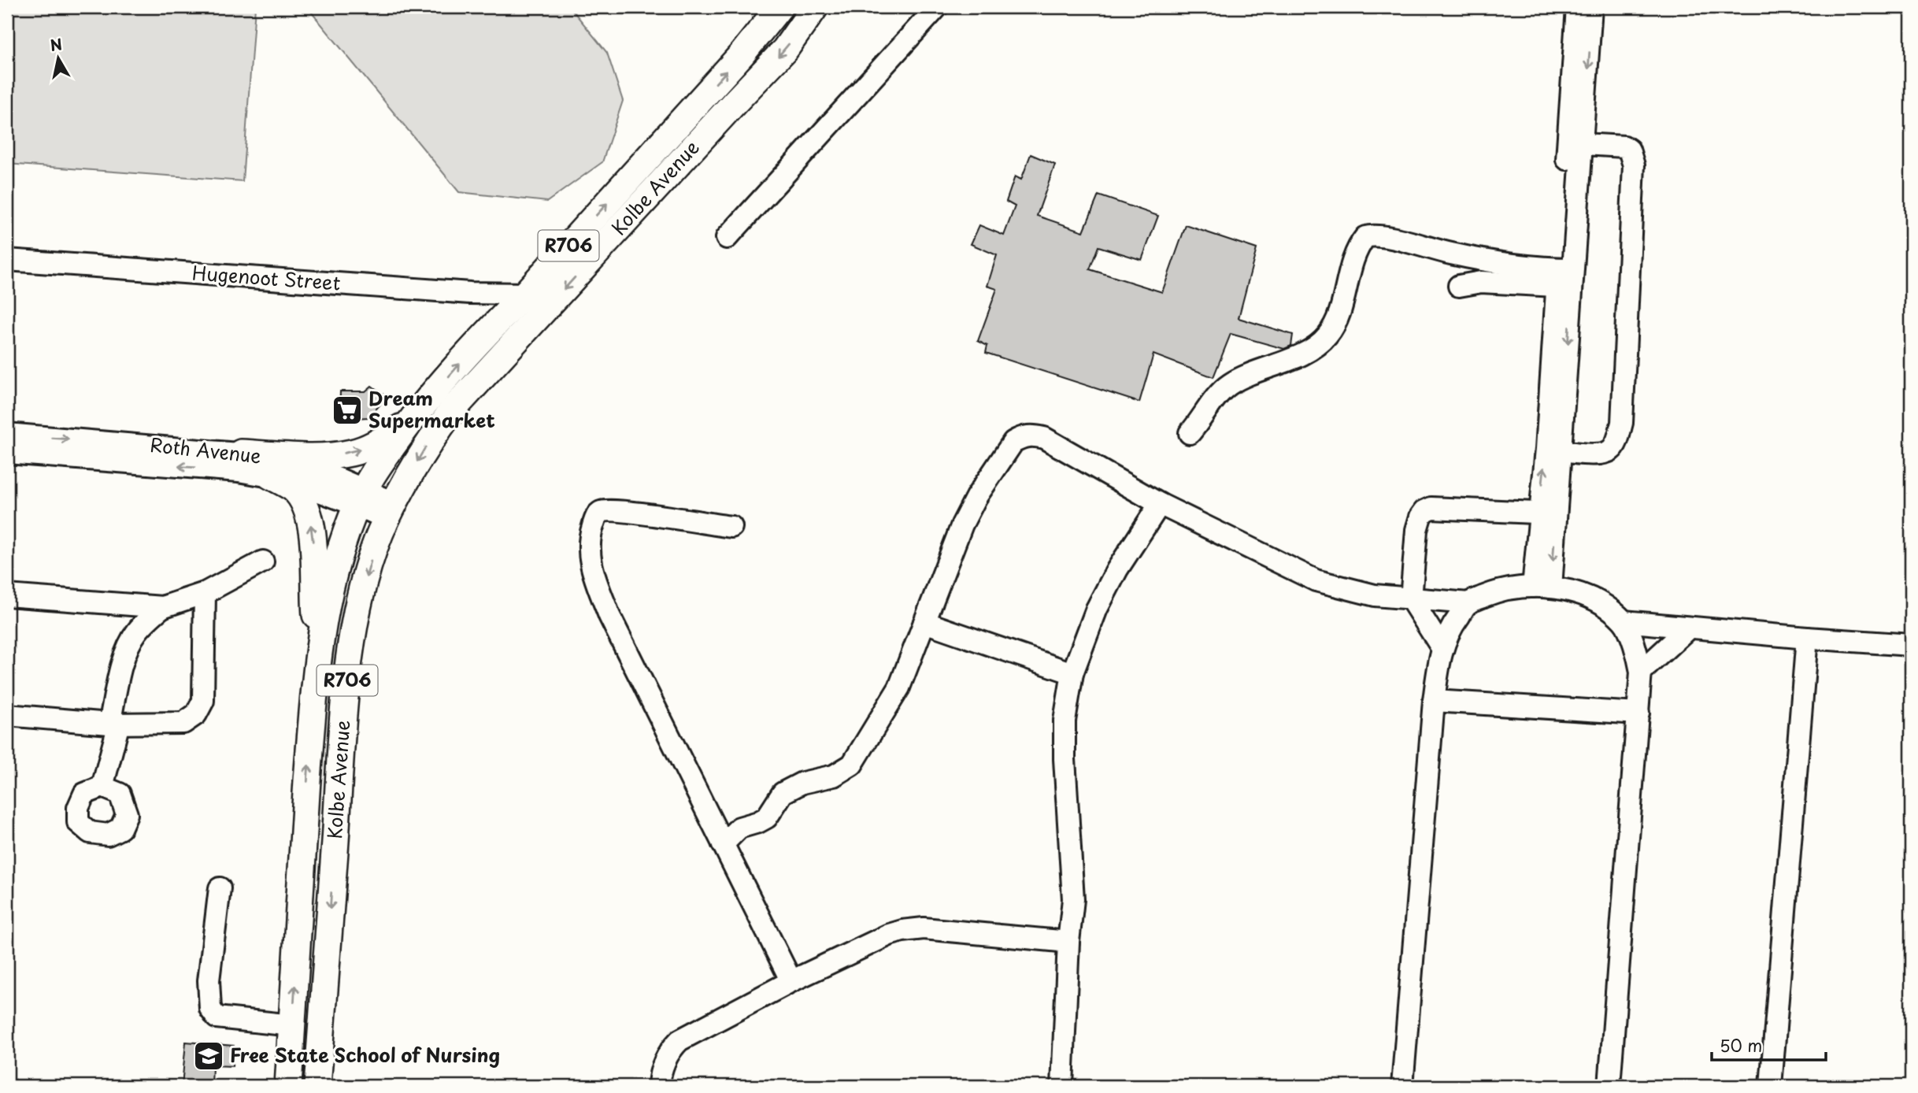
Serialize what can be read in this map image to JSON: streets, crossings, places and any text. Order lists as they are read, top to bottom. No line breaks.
{"streets":{"main road":["Kolbe Avenue","R706"],"street":["Hugenoot Street","Roth Avenue"]},"crossings":[["Kolbe Avenue","Hugenoot Street"],["Kolbe Avenue","Roth Avenue"]],"places":{"supermarket":["Dream Supermarket"],"school or university":["Free State School of Nursing"]},"scale_bar":"50 m","north":"top"}
